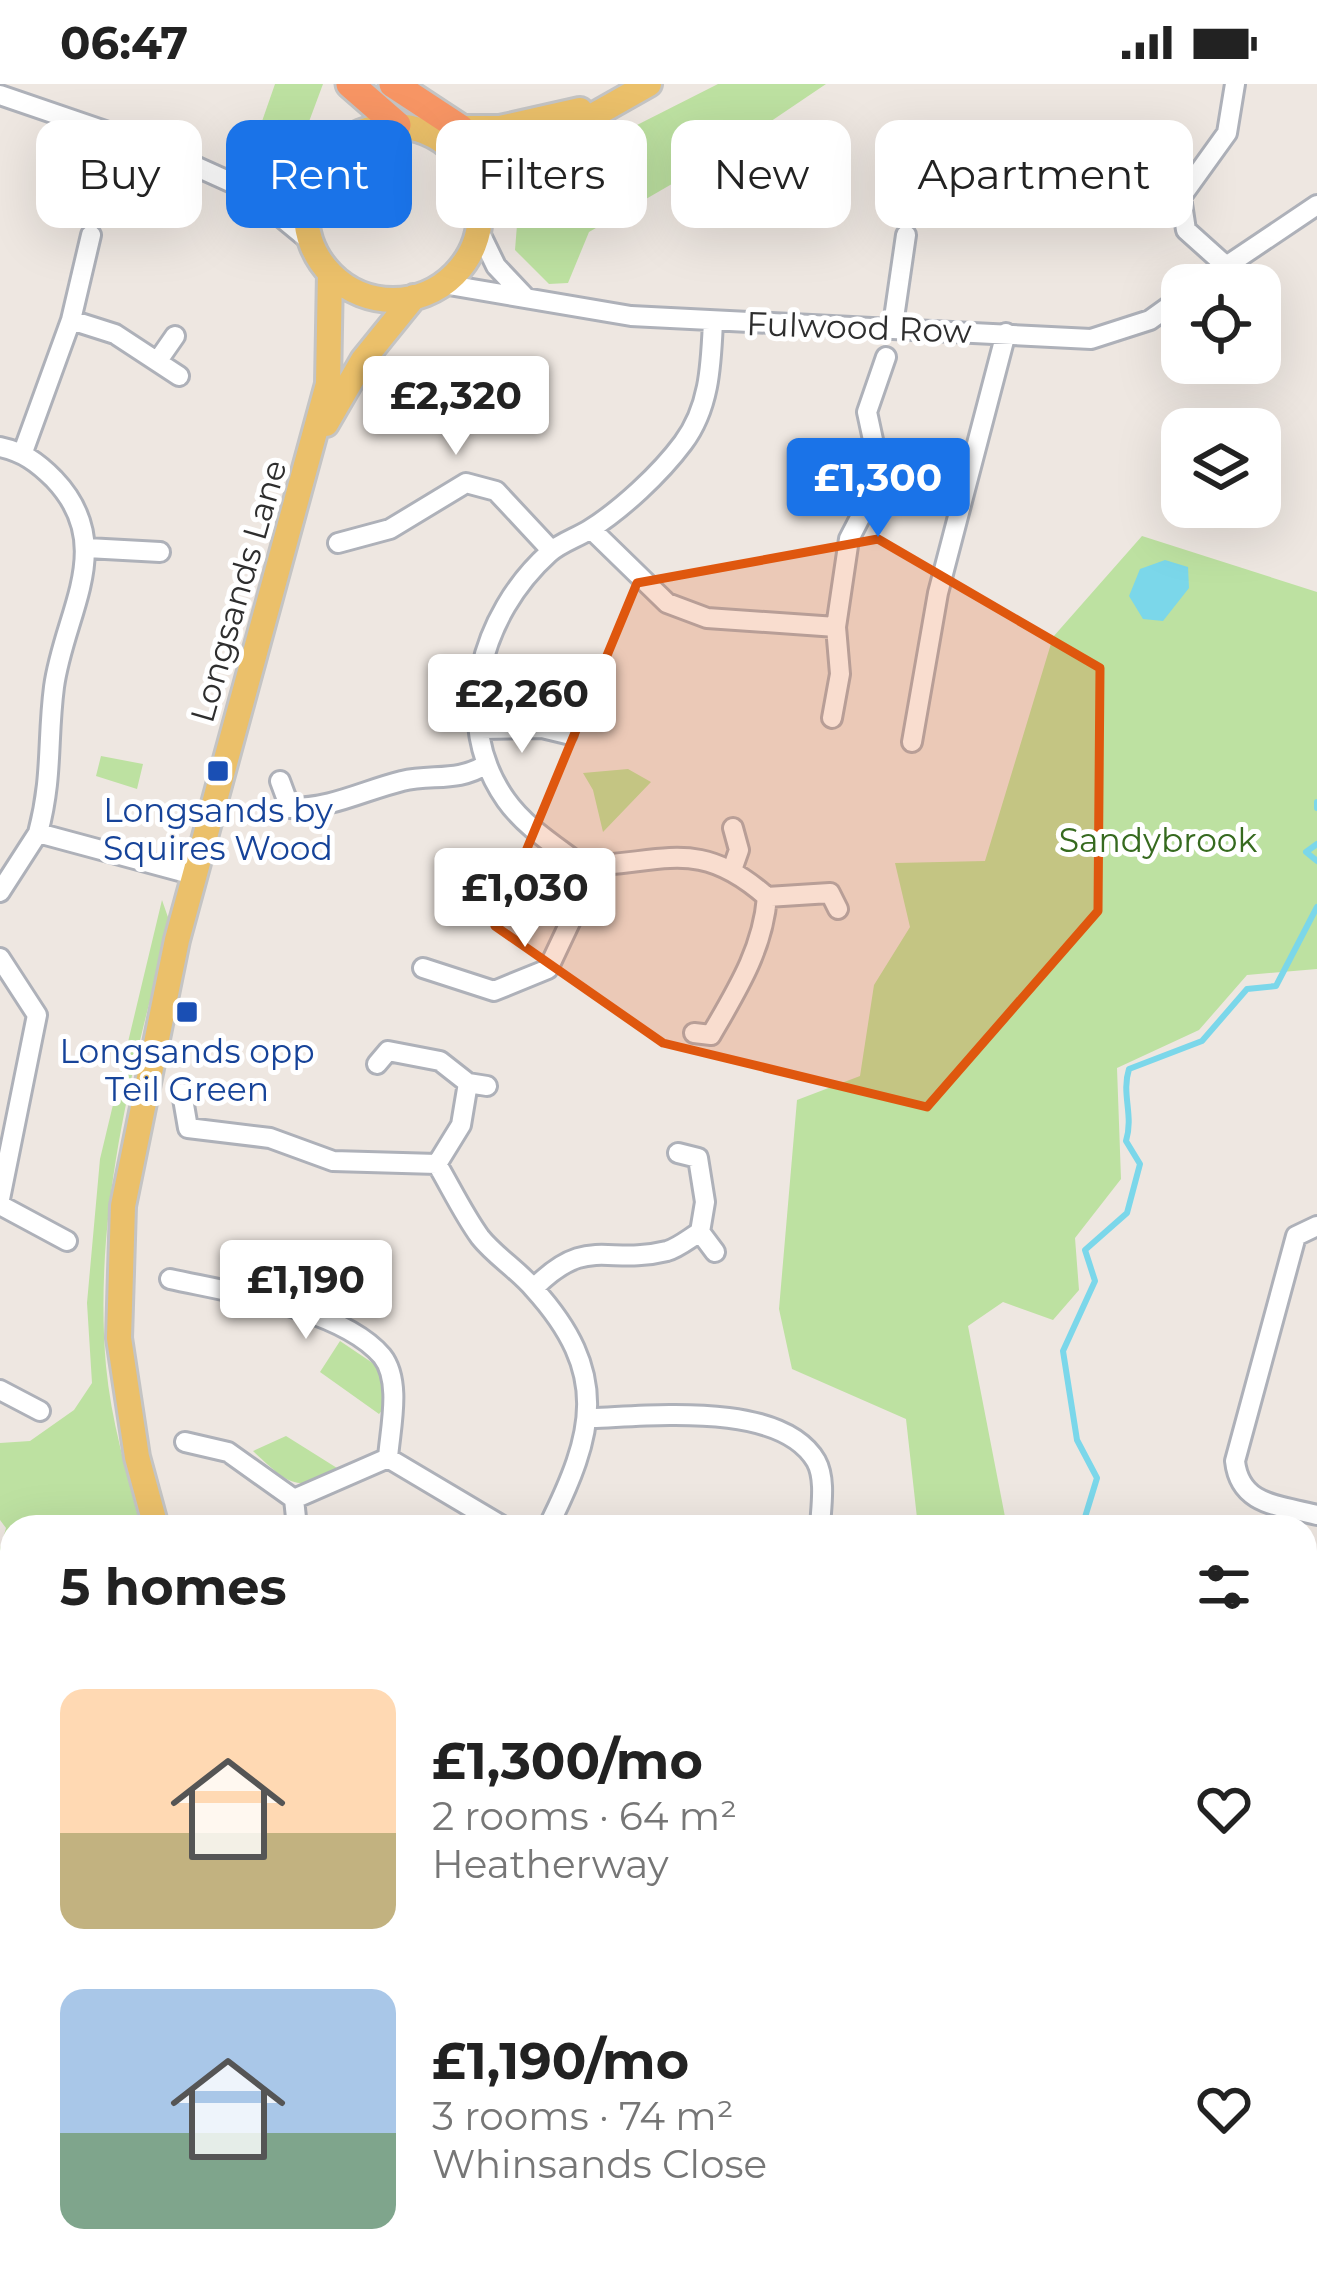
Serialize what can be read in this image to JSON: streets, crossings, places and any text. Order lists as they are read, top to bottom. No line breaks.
{"streets":{"main road":["Longsands Lane"],"street":["Fulwood Row"]},"parks":["Sandybrook"],"places":{"transit":["Longsands by Squires Wood","Longsands opp Teil Green"]},"page":{"status":"06:47","chip":["Buy","Rent","Filters","New","Apartment"],"price":["£2,320","£1,300","£2,260","£1,030","£1,190"],"heading":"5 homes","list":[{"name":"£1,300/mo","note":"2 rooms · 64 m² · Heatherway"},{"name":"£1,190/mo","note":"3 rooms · 74 m² · Whinsands Close"}]}}
